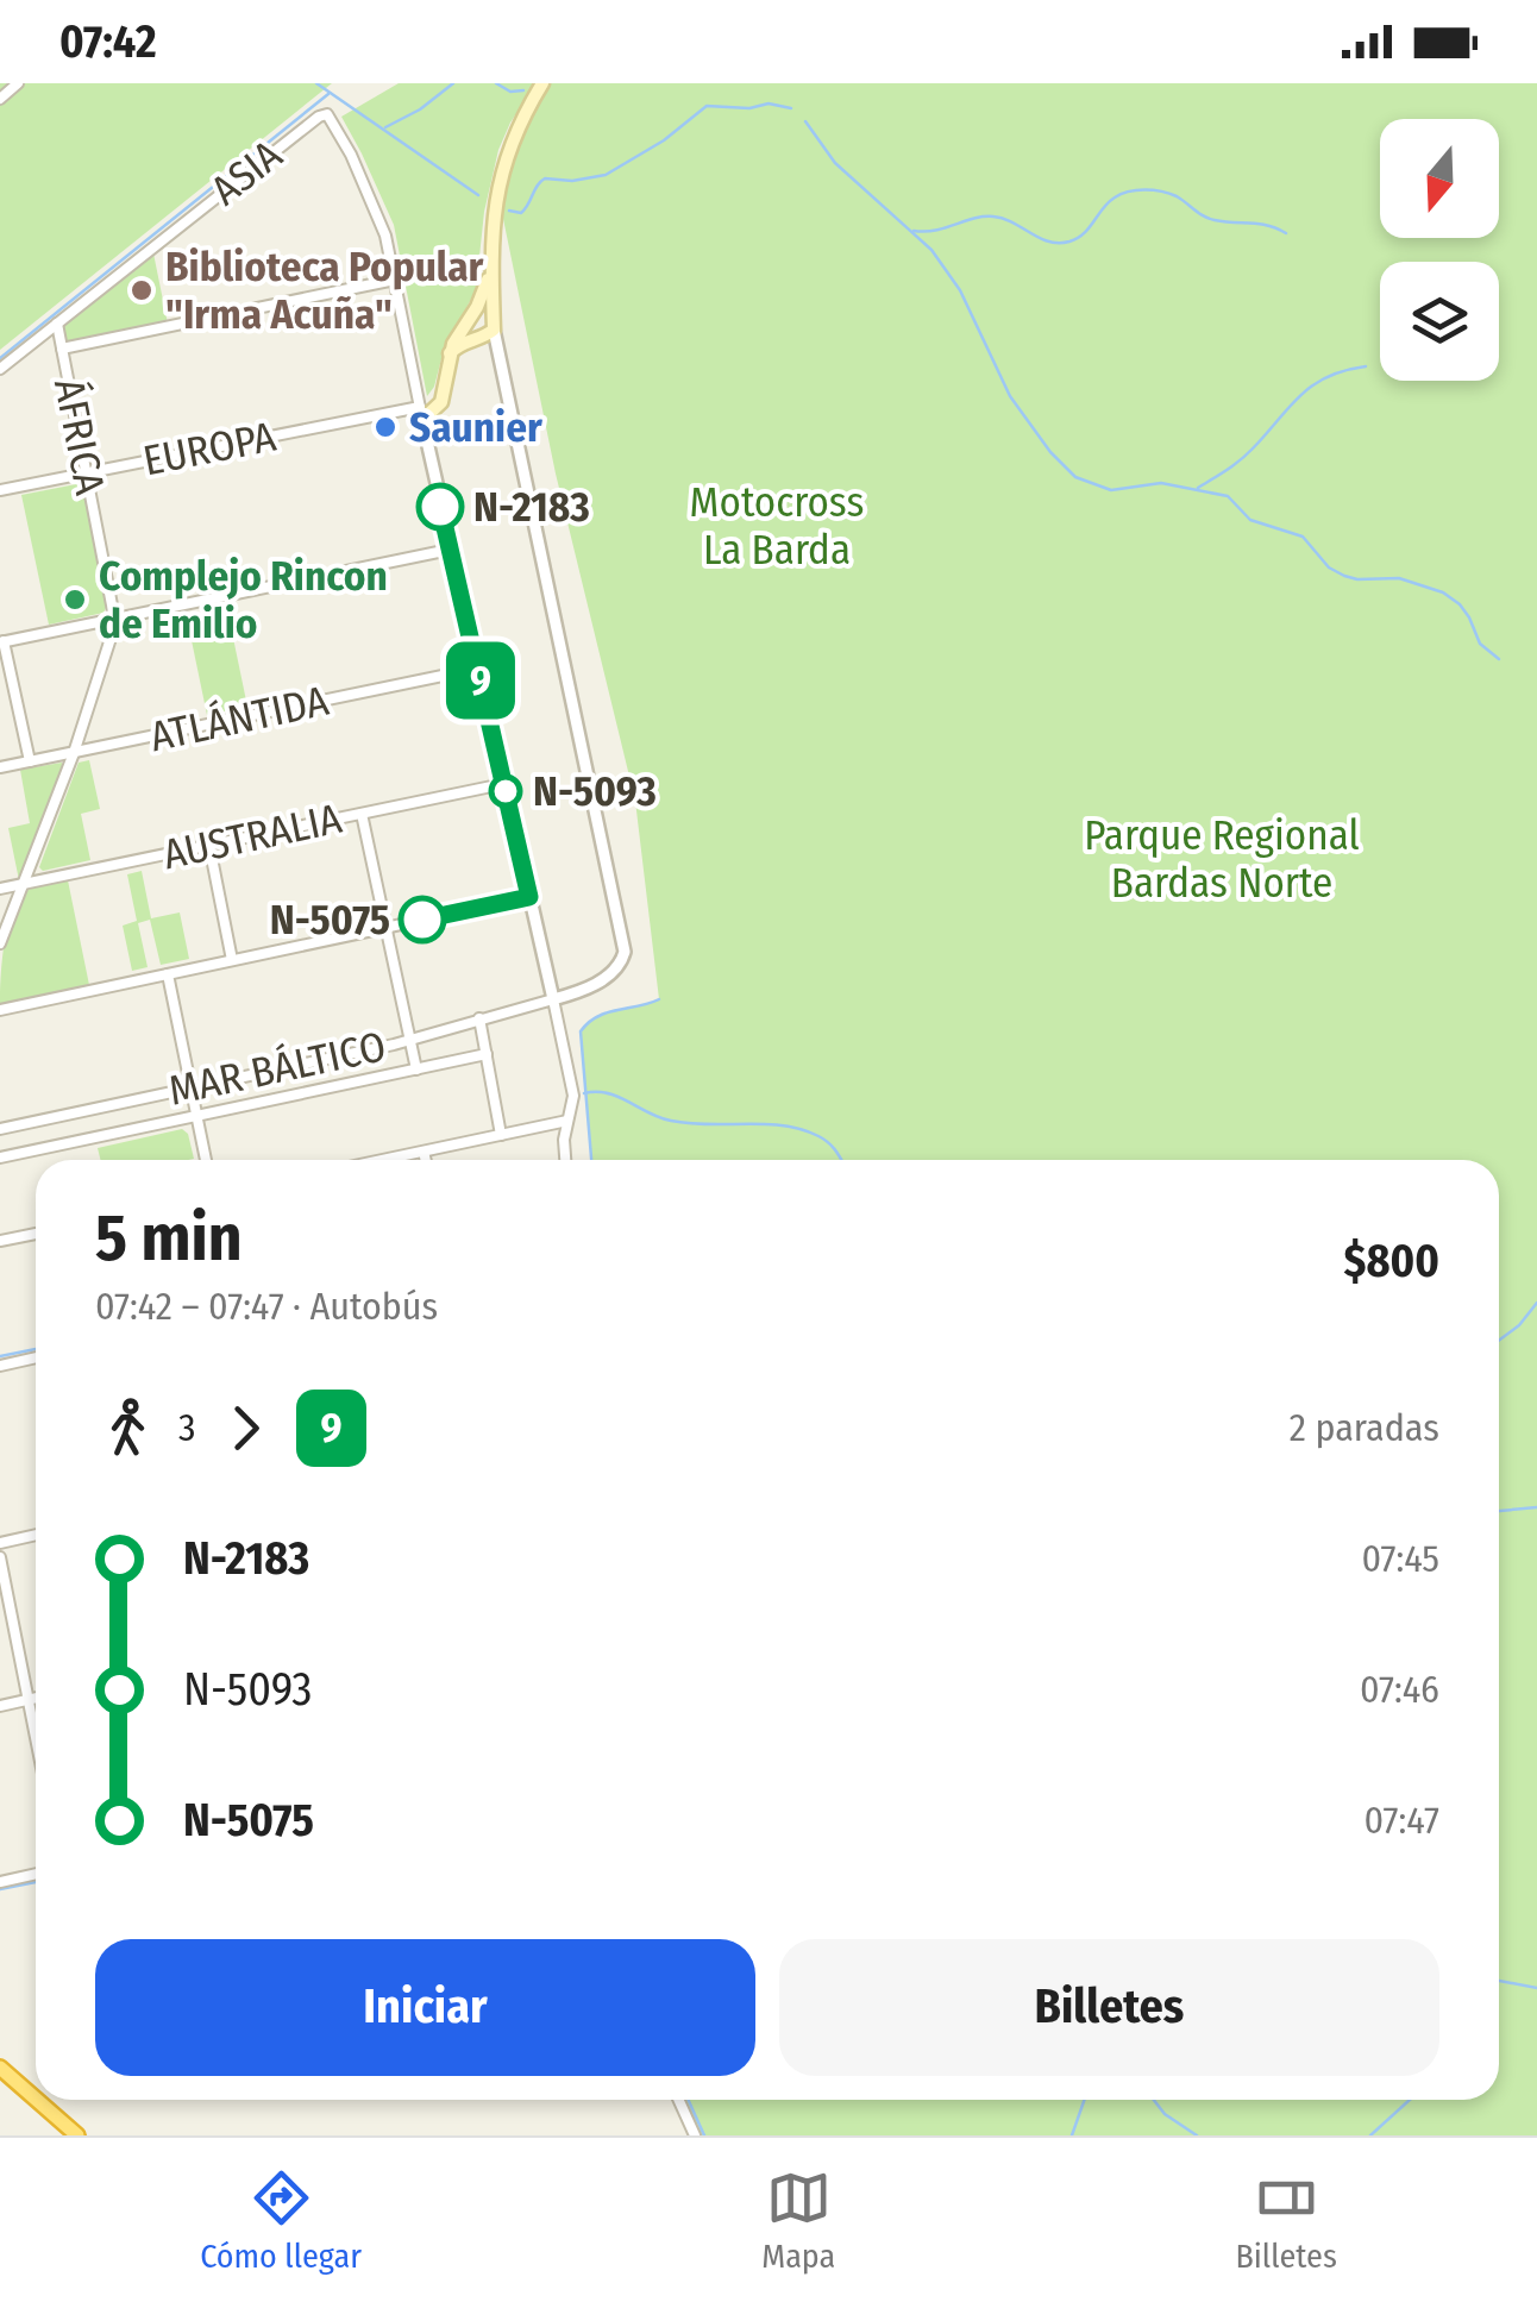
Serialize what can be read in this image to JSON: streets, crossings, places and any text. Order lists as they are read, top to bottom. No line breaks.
{"streets":{"street":["ASIA","ÁFRICA","EUROPA","ATLÁNTIDA","AUSTRALIA","MAR BÁLTICO"]},"crossings":[["ASIA","ÁFRICA"],["ÁFRICA","EUROPA"]],"parks":["Motocross La Barda","Parque Regional Bardas Norte"],"places":["Biblioteca Popular \"Irma Acuña\"","Saunier","N-2183","Complejo Rincon de Emilio","N-5093","N-5075"],"lines":["bus line 9"],"north":"bottom","page":{"status":"07:42","on_map":"9","heading":["5 min","07:42 – 07:47 · Autobús","$800"],"legs":["3","9","2 paradas"],"list":[{"name":"N-2183","value":"07:45"},{"name":"N-5093","value":"07:46"},{"name":"N-5075","value":"07:47"}],"buttons":["Iniciar","Billetes"],"tabs":["Cómo llegar","Mapa","Billetes"]}}
